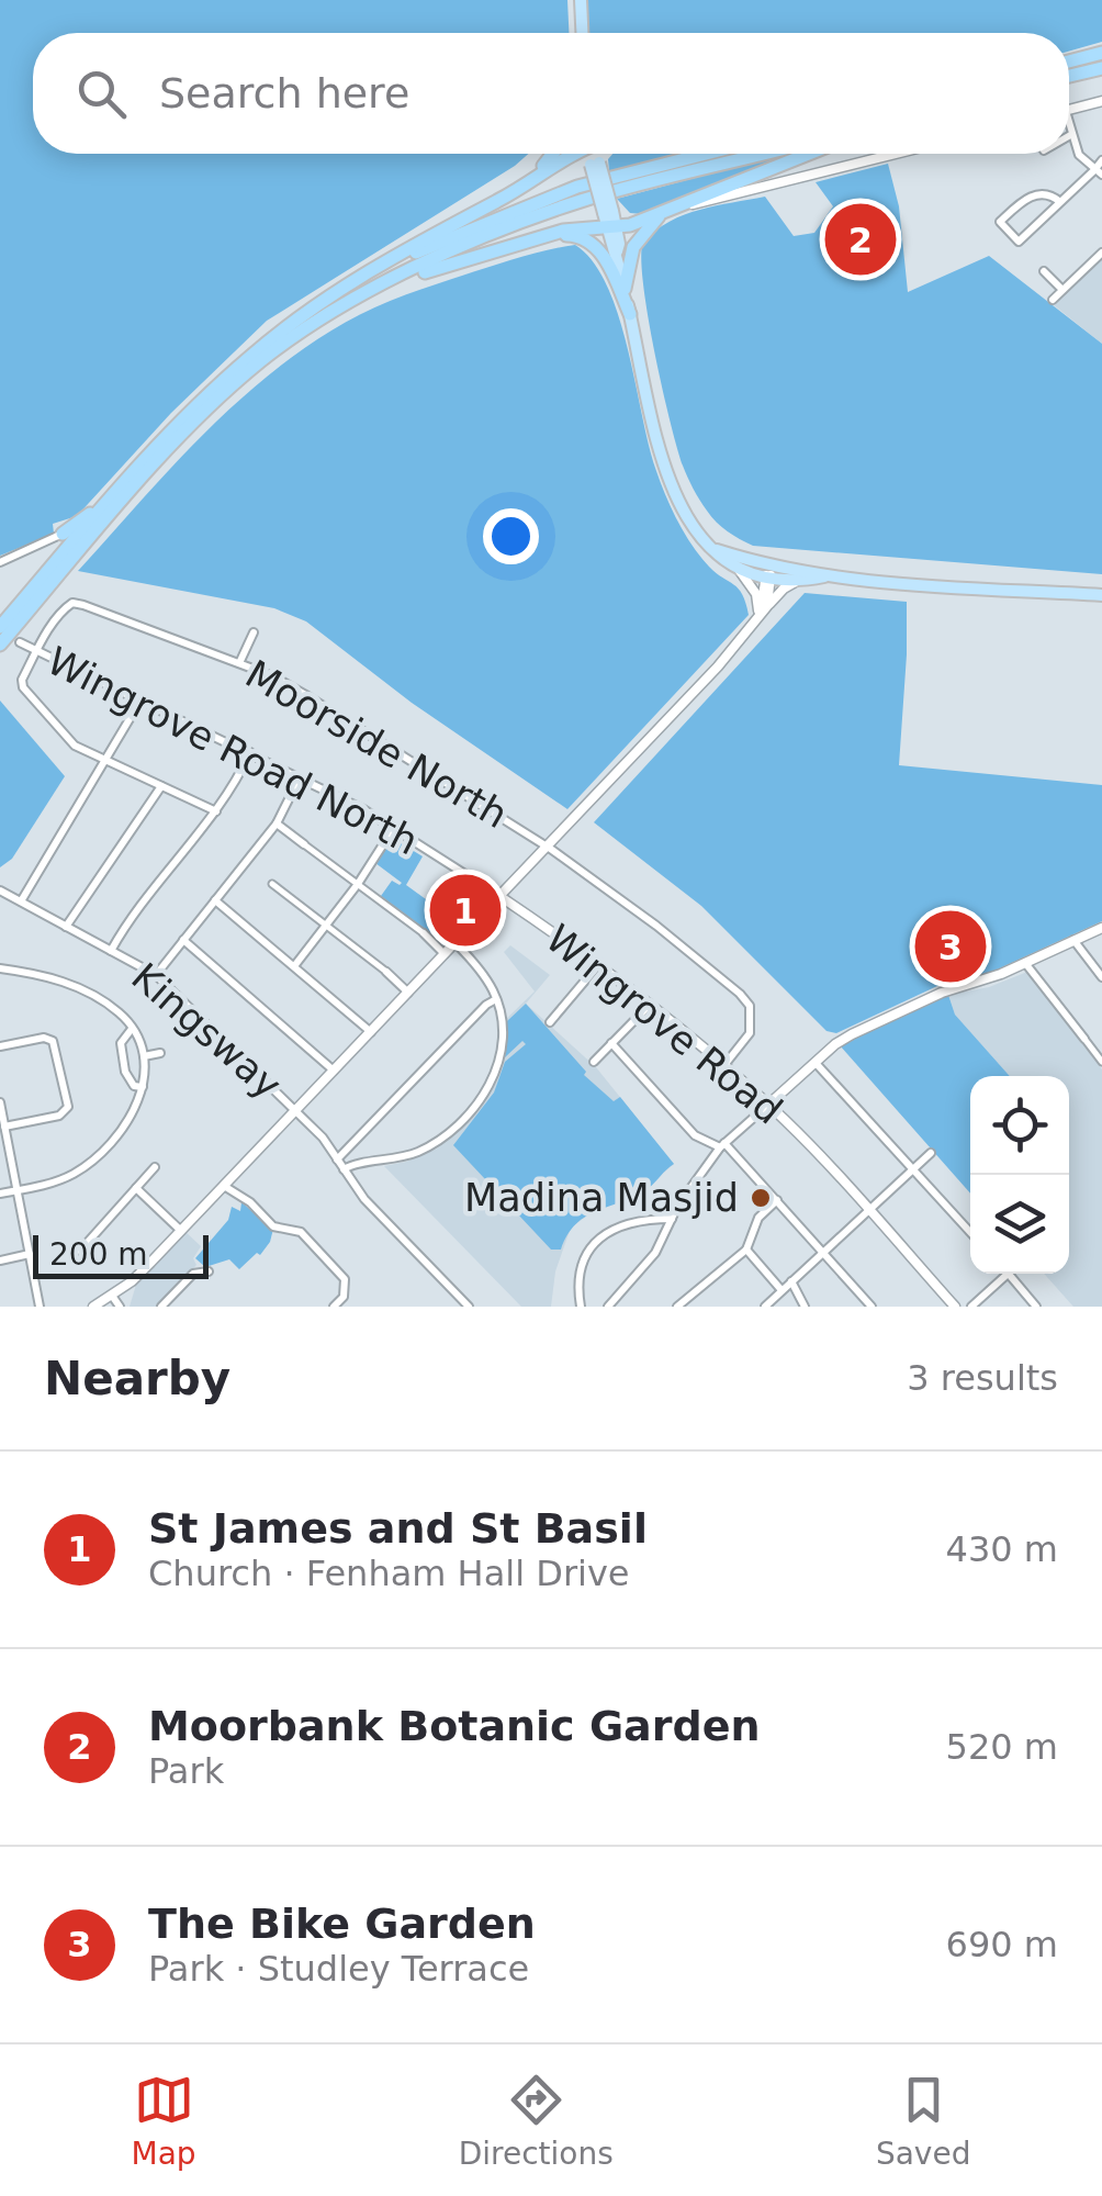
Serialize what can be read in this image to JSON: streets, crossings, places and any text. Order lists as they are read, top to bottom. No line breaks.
{"streets":{"street":["Moorside North","Wingrove Road North","Wingrove Road","Kingsway"]},"crossings":[["Moorside North","Wingrove Road North"],["Moorside North","Wingrove Road"],["Wingrove Road North","Wingrove Road"]],"places":["Madina Masjid"],"scale_bar":"200 m","page":{"search":"Search here","pins":["2","1","3"],"scale":"200 m","heading":["Nearby","3 results"],"list":[{"mark":"1","name":"St James and St Basil","note":"Church · Fenham Hall Drive","value":"430 m"},{"mark":"2","name":"Moorbank Botanic Garden","note":"Park","value":"520 m"},{"mark":"3","name":"The Bike Garden","note":"Park · Studley Terrace","value":"690 m"}],"nav":["Map","Directions","Saved"]}}
